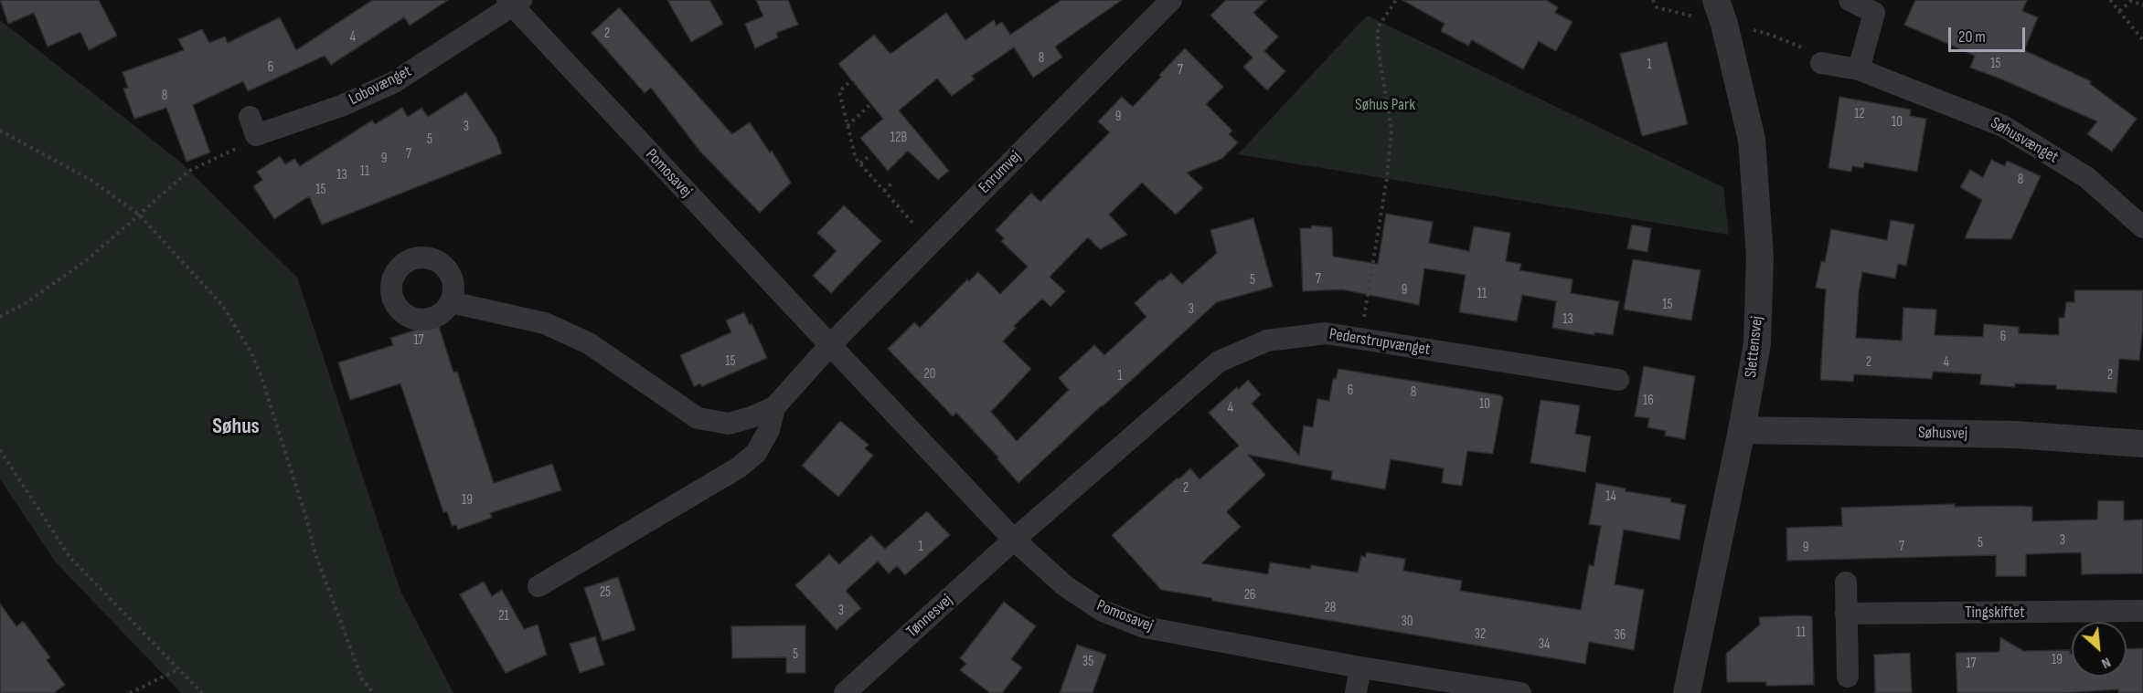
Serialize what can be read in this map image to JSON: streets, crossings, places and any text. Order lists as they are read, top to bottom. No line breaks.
{"streets":{"street":["Lobovænget","Søhusvænget","Enrumvej","Pomosavej","Pederstrupvænget","Slettensvej","Søhusvej","Tingskiftet","Tønnesvej"]},"crossings":[["Lobovænget","Pomosavej"],["Enrumvej","Pomosavej"],["Pomosavej","Pederstrupvænget"],["Pomosavej","Tønnesvej"],["Pederstrupvænget","Tønnesvej"],["Slettensvej","Søhusvej"]],"districts":["Søhus"],"parks":["Søhus Park"],"house_numbers":["2","4","8","15","1","6","7","8","12","9","10","3","12B","5","7","9","11","13","8","15","7","5","9","11","15","3","13","6","17","15","2","4","20","2","1","6","8","16","10","4","2","14","19","3","5","1","7","9","25","26","28","3","21","30","11","32","36","34","5","19","35","17"],"scale_bar":"20 m","north":"bottom right"}
